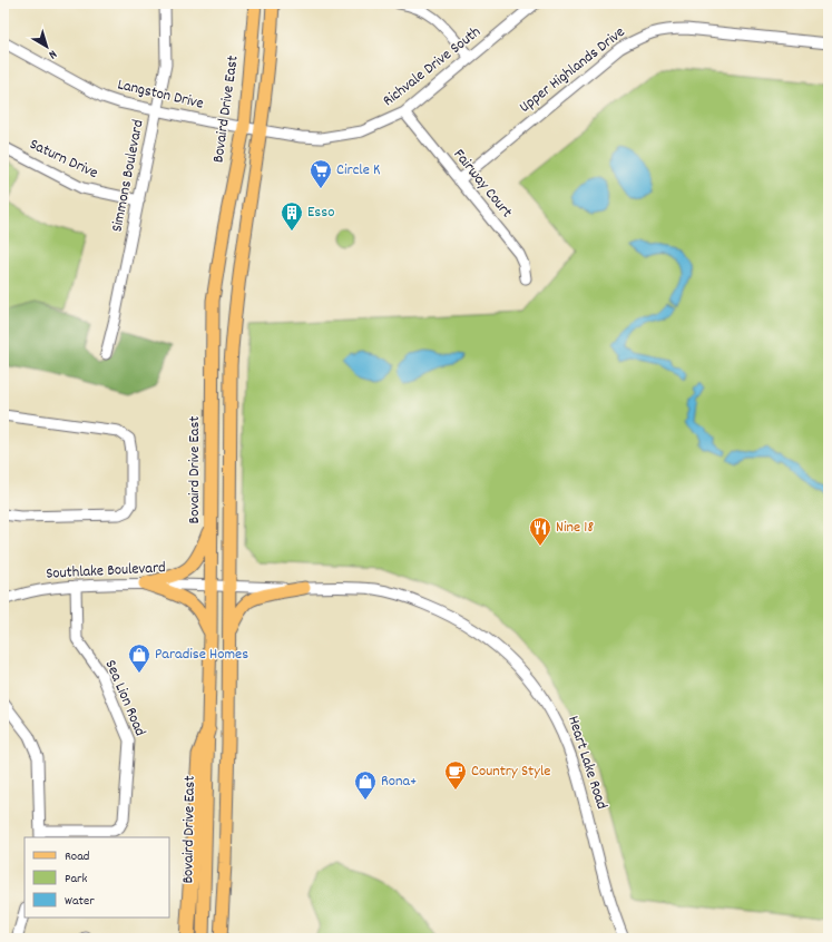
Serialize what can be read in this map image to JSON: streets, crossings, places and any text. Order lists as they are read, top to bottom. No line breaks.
{"streets":{"main road":["Bovaird Drive East"],"street":["Richvale Drive South","Upper Highlands Drive","Langston Drive","Saturn Drive","Simmons Boulevard","Fairway Court","Southlake Boulevard","Sea Lion Road","Heart Lake Road"]},"crossings":[["Richvale Drive South","Langston Drive"],["Richvale Drive South","Fairway Court"],["Upper Highlands Drive","Fairway Court"],["Langston Drive","Bovaird Drive East"],["Langston Drive","Simmons Boulevard"],["Bovaird Drive East","Southlake Boulevard"],["Bovaird Drive East","Heart Lake Road"],["Saturn Drive","Simmons Boulevard"],["Southlake Boulevard","Sea Lion Road"],["Southlake Boulevard","Heart Lake Road"]],"places":{"supermarket":["Circle K"],"building":["Esso"],"restaurant":["Nine 18"],"shop":["Paradise Homes","Rona+"],"cafe":["Country Style"]},"legend":["Road","Park","Water"],"north":"bottom right"}
